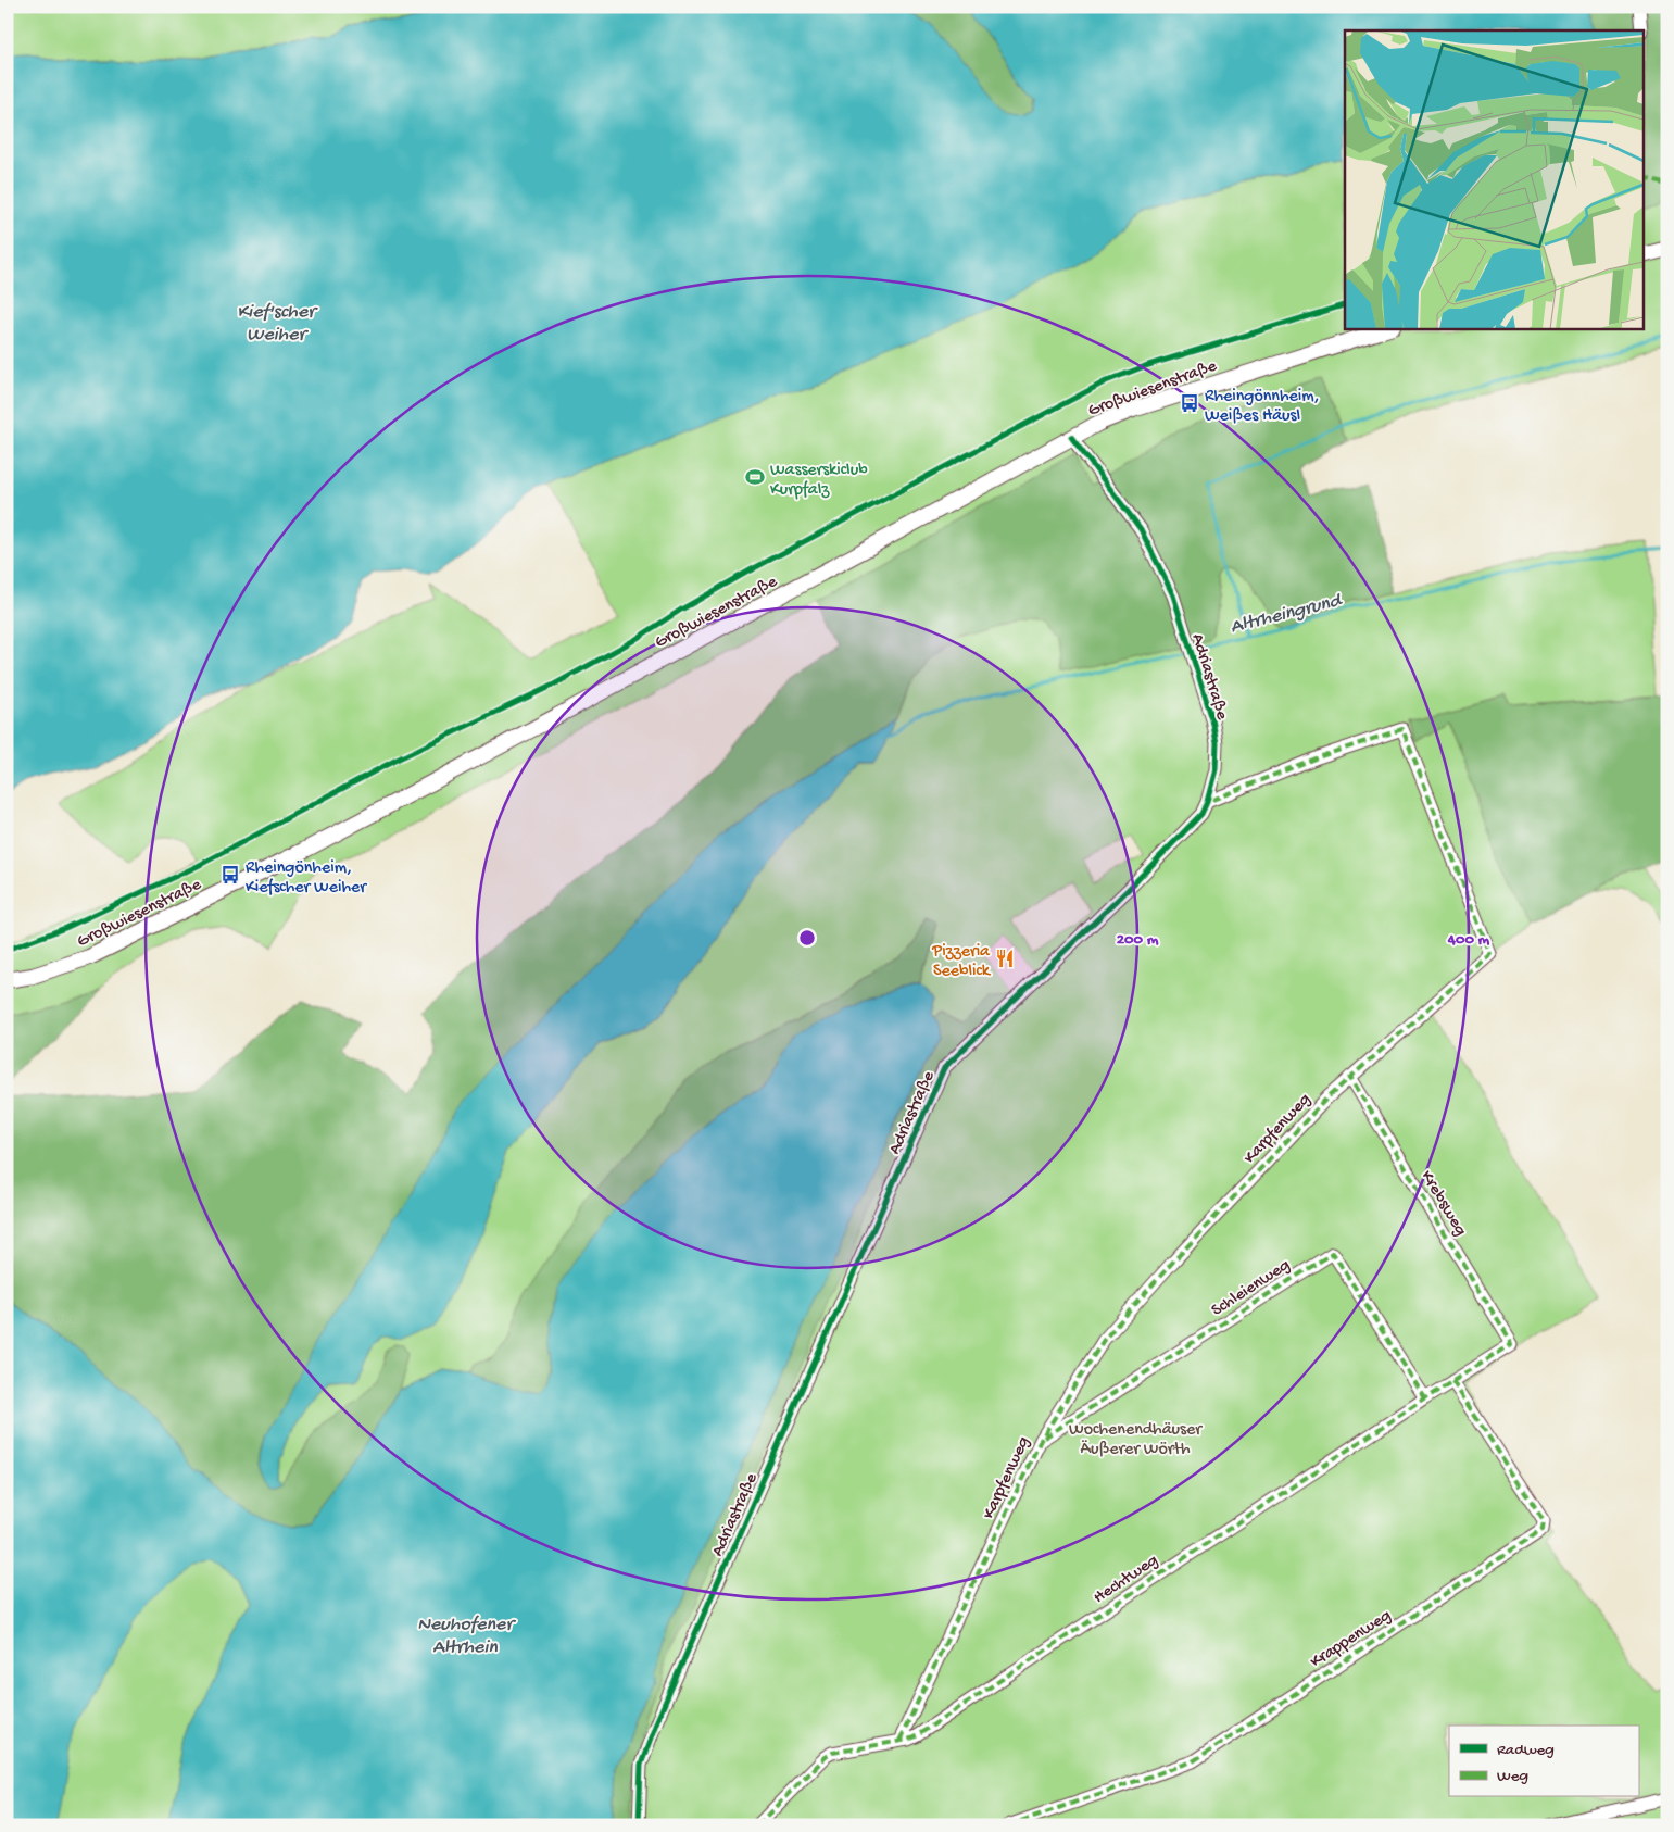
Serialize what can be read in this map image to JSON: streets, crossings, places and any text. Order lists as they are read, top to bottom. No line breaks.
{"streets":{"street":["Großwiesenstraße","Adriastraße","Karpfenweg","Krebsweg","Schleienweg","Hechtweg","Krappenweg"]},"crossings":[["Großwiesenstraße","Adriastraße"],["Adriastraße","Karpfenweg"],["Karpfenweg","Krebsweg"],["Karpfenweg","Schleienweg"],["Karpfenweg","Hechtweg"],["Krebsweg","Hechtweg"],["Schleienweg","Hechtweg"],["Hechtweg","Krappenweg"]],"water":["Kief'scher Weiher","Altrheingrund","Neuhofener Altrhein"],"parks":["Wochenendhäuser Äußerer Wörth"],"places":{"bus stop":["Rheingönnheim, Weißes Häusl","Rheingönheim, Kiefscher Weiher"],"sports":["Wasserskiclub Kurpfalz"],"restaurant":["Pizzeria Seeblick"]},"legend":["Radweg","Weg"],"rings":["200 m","400 m"]}
